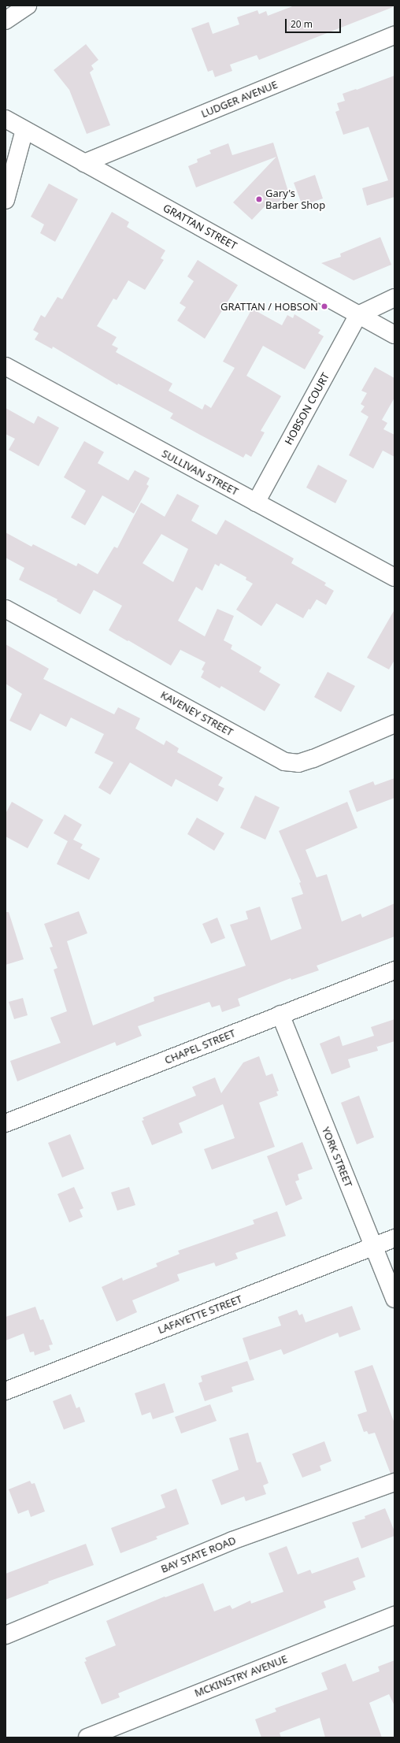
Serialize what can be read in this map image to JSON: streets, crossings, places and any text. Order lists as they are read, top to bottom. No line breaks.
{"streets":{"main road":["LUDGER AVENUE","GRATTAN STREET","HOBSON COURT","SULLIVAN STREET","KAVENEY STREET","CHAPEL STREET","YORK STREET","LAFAYETTE STREET","BAY STATE ROAD","MCKINSTRY AVENUE"]},"crossings":[["LUDGER AVENUE","GRATTAN STREET"],["GRATTAN STREET","HOBSON COURT"],["HOBSON COURT","SULLIVAN STREET"],["CHAPEL STREET","YORK STREET"],["YORK STREET","LAFAYETTE STREET"]],"places":["Gary's Barber Shop","GRATTAN / HOBSON"],"scale_bar":"20 m"}
